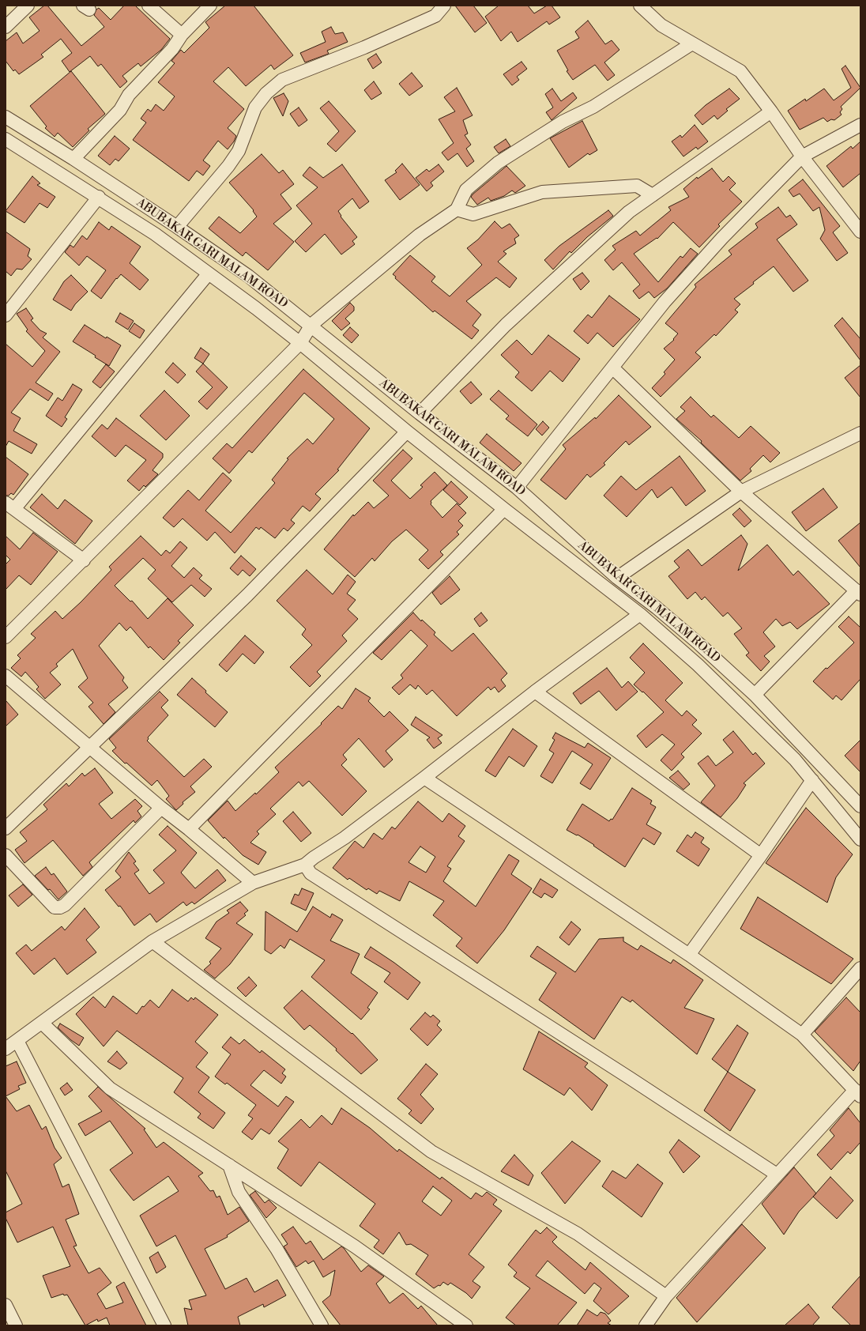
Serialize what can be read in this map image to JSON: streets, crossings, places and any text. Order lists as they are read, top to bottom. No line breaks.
{"streets":{"street":["ABUBAKAR GARI MALAM ROAD"]}}
